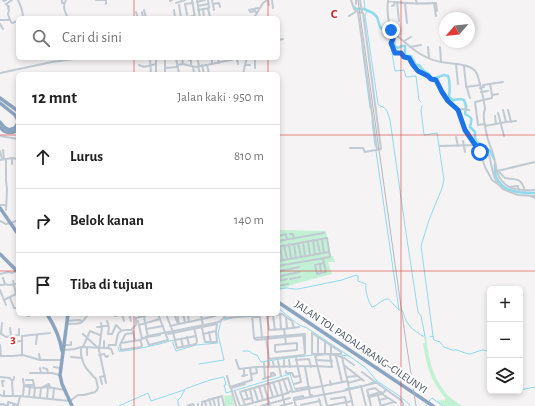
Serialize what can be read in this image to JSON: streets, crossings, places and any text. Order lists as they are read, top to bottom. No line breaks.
{"streets":{"highway":["JALAN TOL PADALARANG–CILEUNYI"]},"north":"bottom left","page":{"search":"Cari di sini","heading":["12 mnt","Jalan kaki · 950 m"],"list":[["Lurus","810 m"],["Belok kanan","140 m"],"Tiba di tujuan"],"map_buttons":["+","−"]},"grid":{"columns":["C"],"rows":["3"]}}
